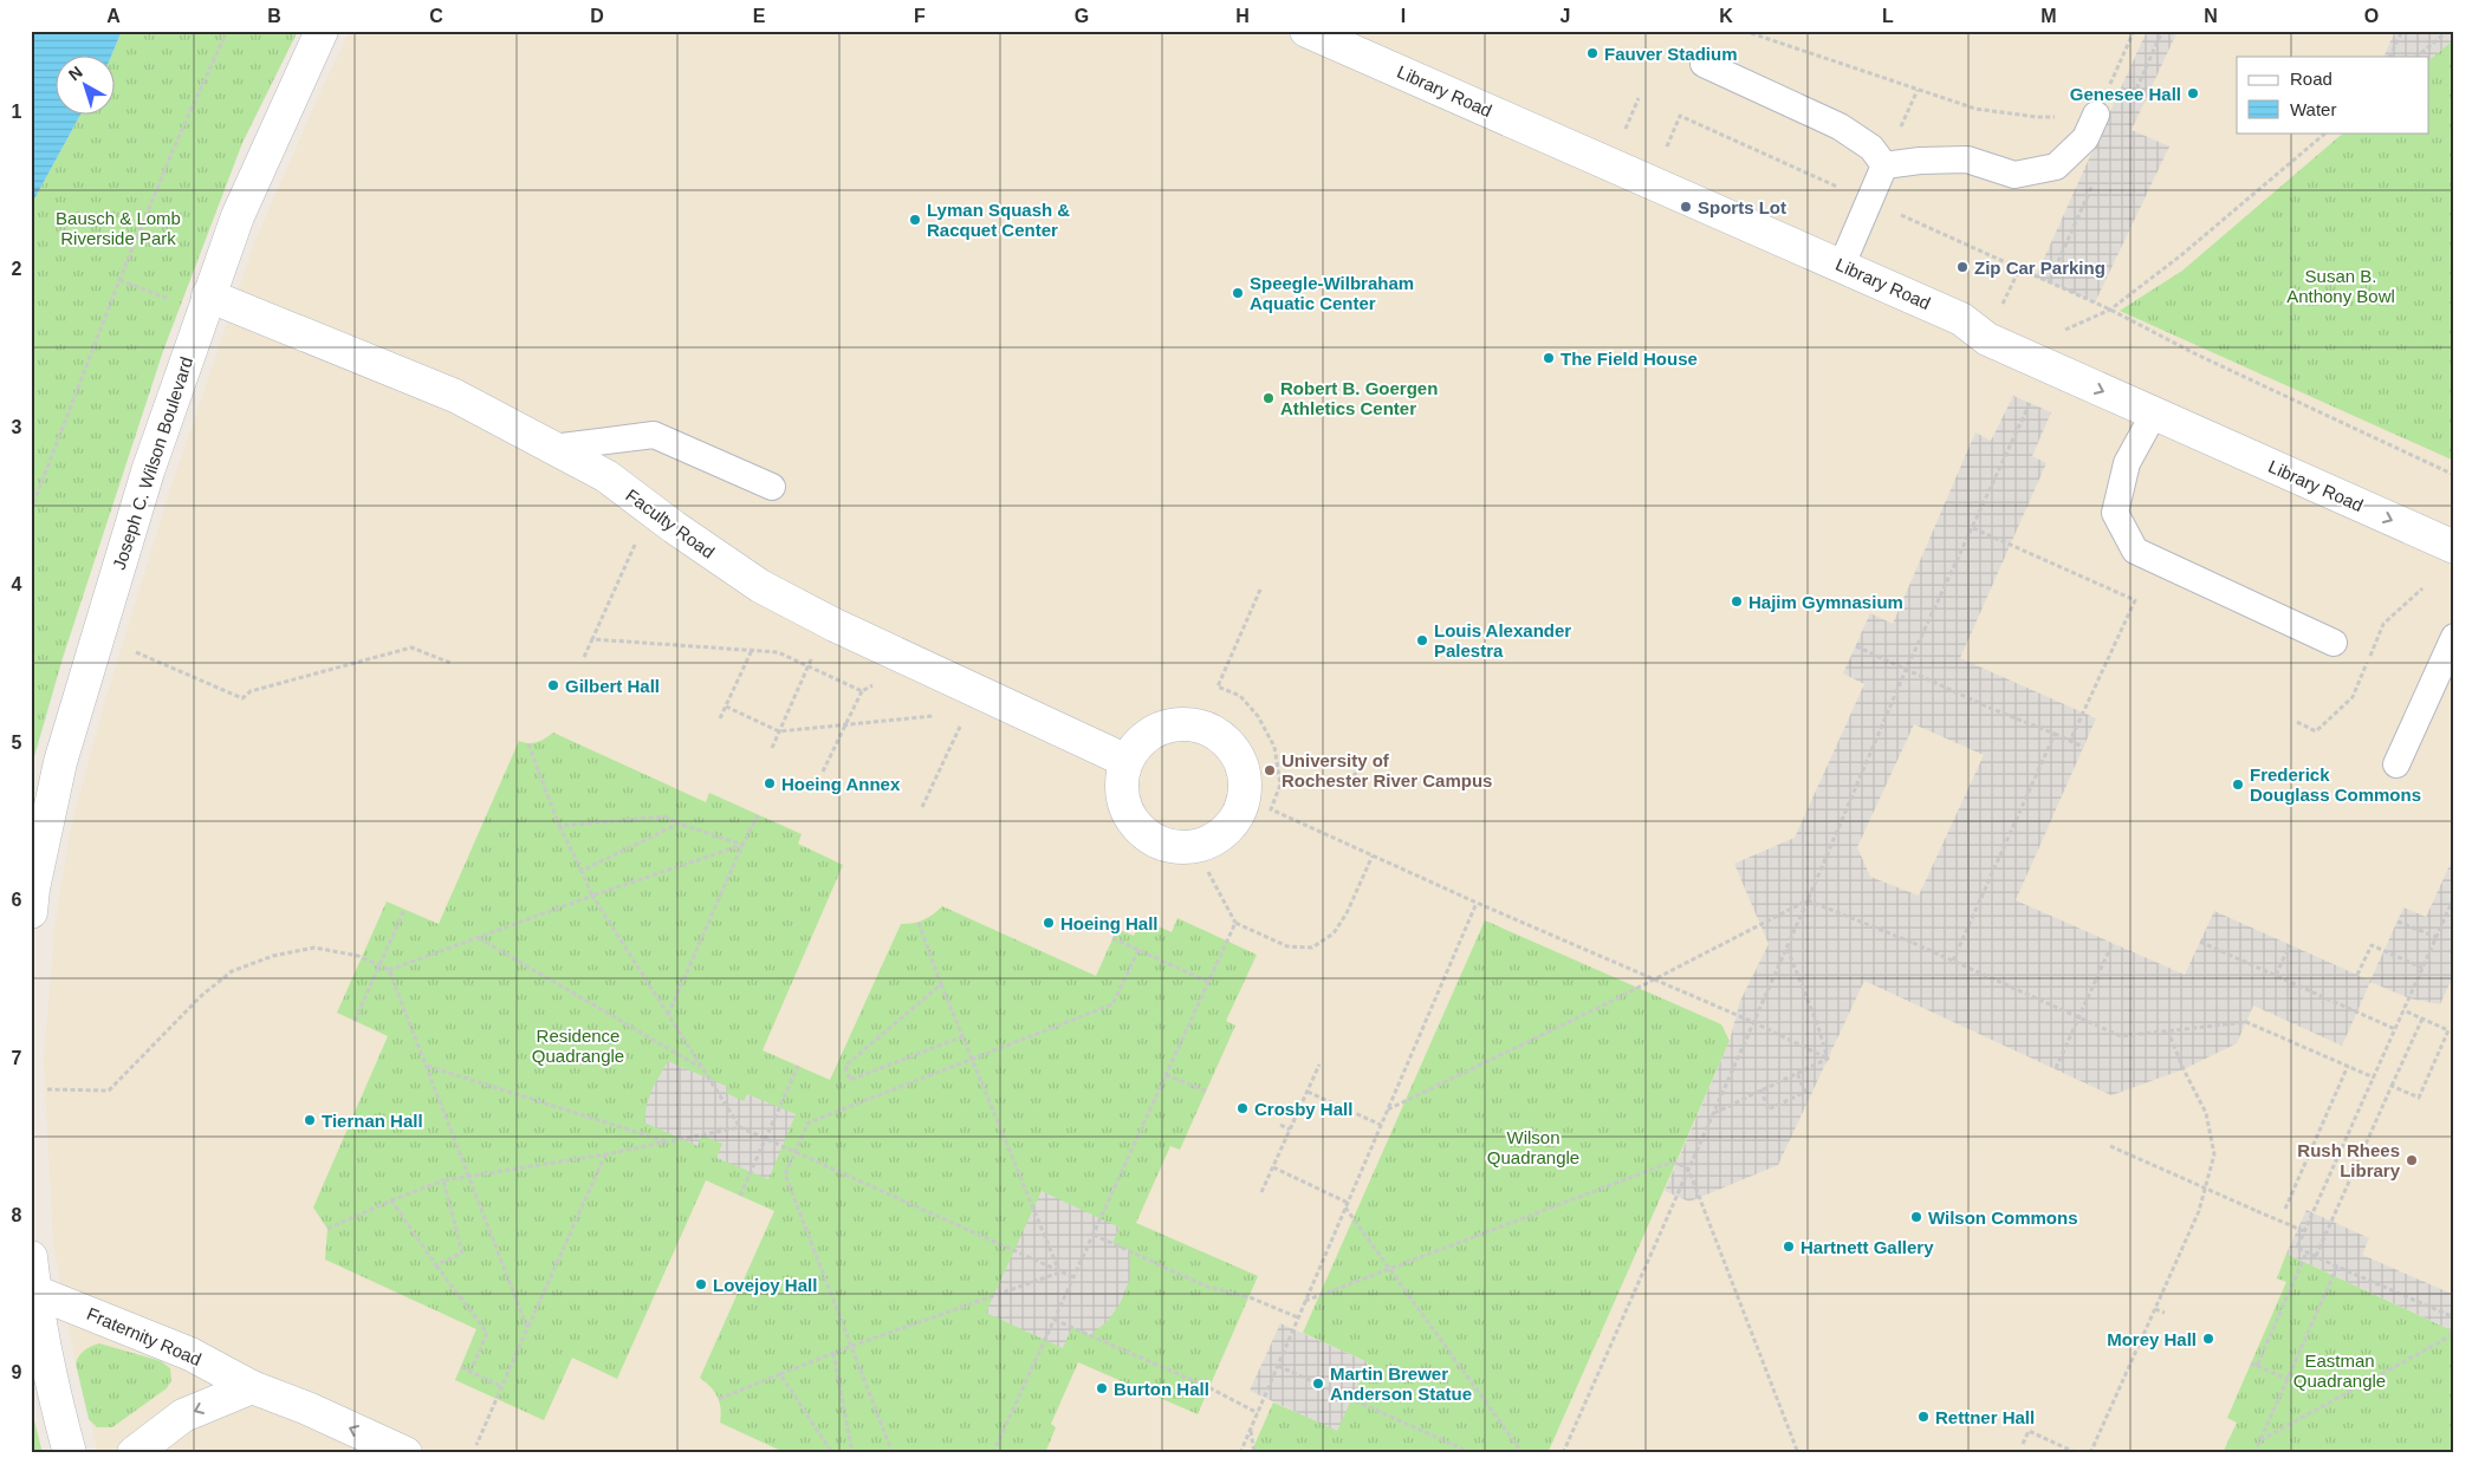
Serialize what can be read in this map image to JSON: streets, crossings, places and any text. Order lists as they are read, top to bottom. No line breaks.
{"streets":{"street":["Library Road","Joseph C. Wilson Boulevard","Faculty Road","Fraternity Road"]},"crossings":[["Joseph C. Wilson Boulevard","Faculty Road"]],"one_way":["Library Road","Fraternity Road"],"parks":["Bausch & Lomb Riverside Park","Susan B. Anthony Bowl","Residence Quadrangle","Wilson Quadrangle","Eastman Quadrangle"],"places":["Fauver Stadium","Genesee Hall","Sports Lot","Lyman Squash & Racquet Center","Zip Car Parking","Speegle-Wilbraham Aquatic Center","The Field House","Robert B. Goergen Athletics Center","Hajim Gymnasium","Louis Alexander Palestra","Gilbert Hall","University of Rochester River Campus","Hoeing Annex","Frederick Douglass Commons","Hoeing Hall","Crosby Hall","Tiernan Hall","Rush Rhees Library","Wilson Commons","Hartnett Gallery","Lovejoy Hall","Morey Hall","Martin Brewer Anderson Statue","Burton Hall","Rettner Hall"],"legend":["Road","Water"],"north":"top left","grid":{"columns":["A","B","C","D","E","F","G","H","I","J","K","L","M","N","O"],"rows":["1","2","3","4","5","6","7","8","9"]}}
